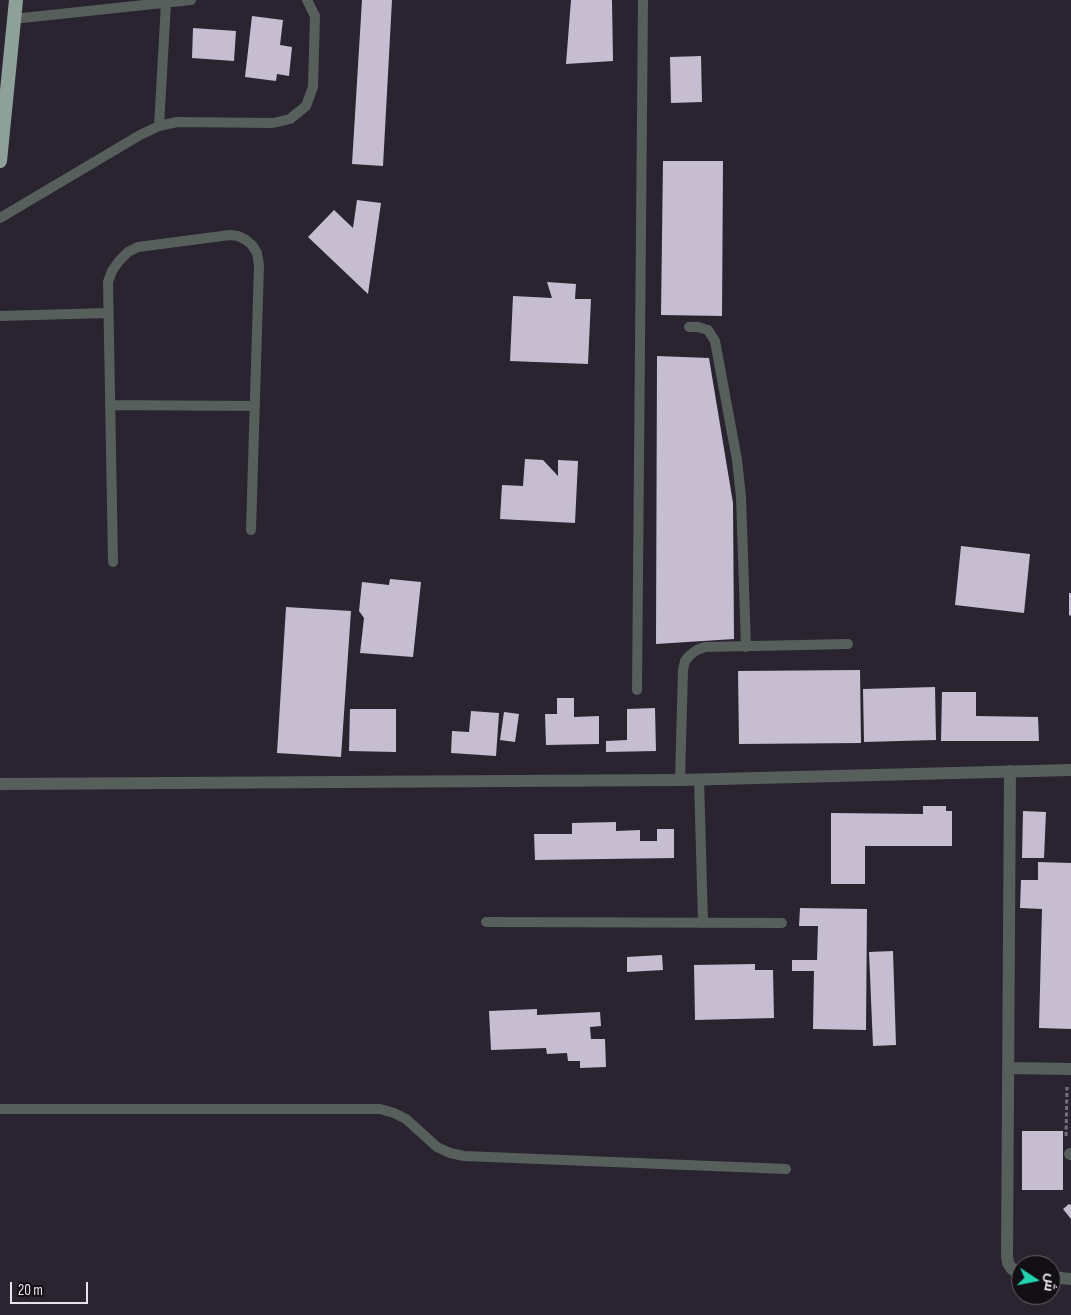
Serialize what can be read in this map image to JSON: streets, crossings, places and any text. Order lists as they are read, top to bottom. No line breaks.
{"scale_bar":"20 m","north":"right"}
